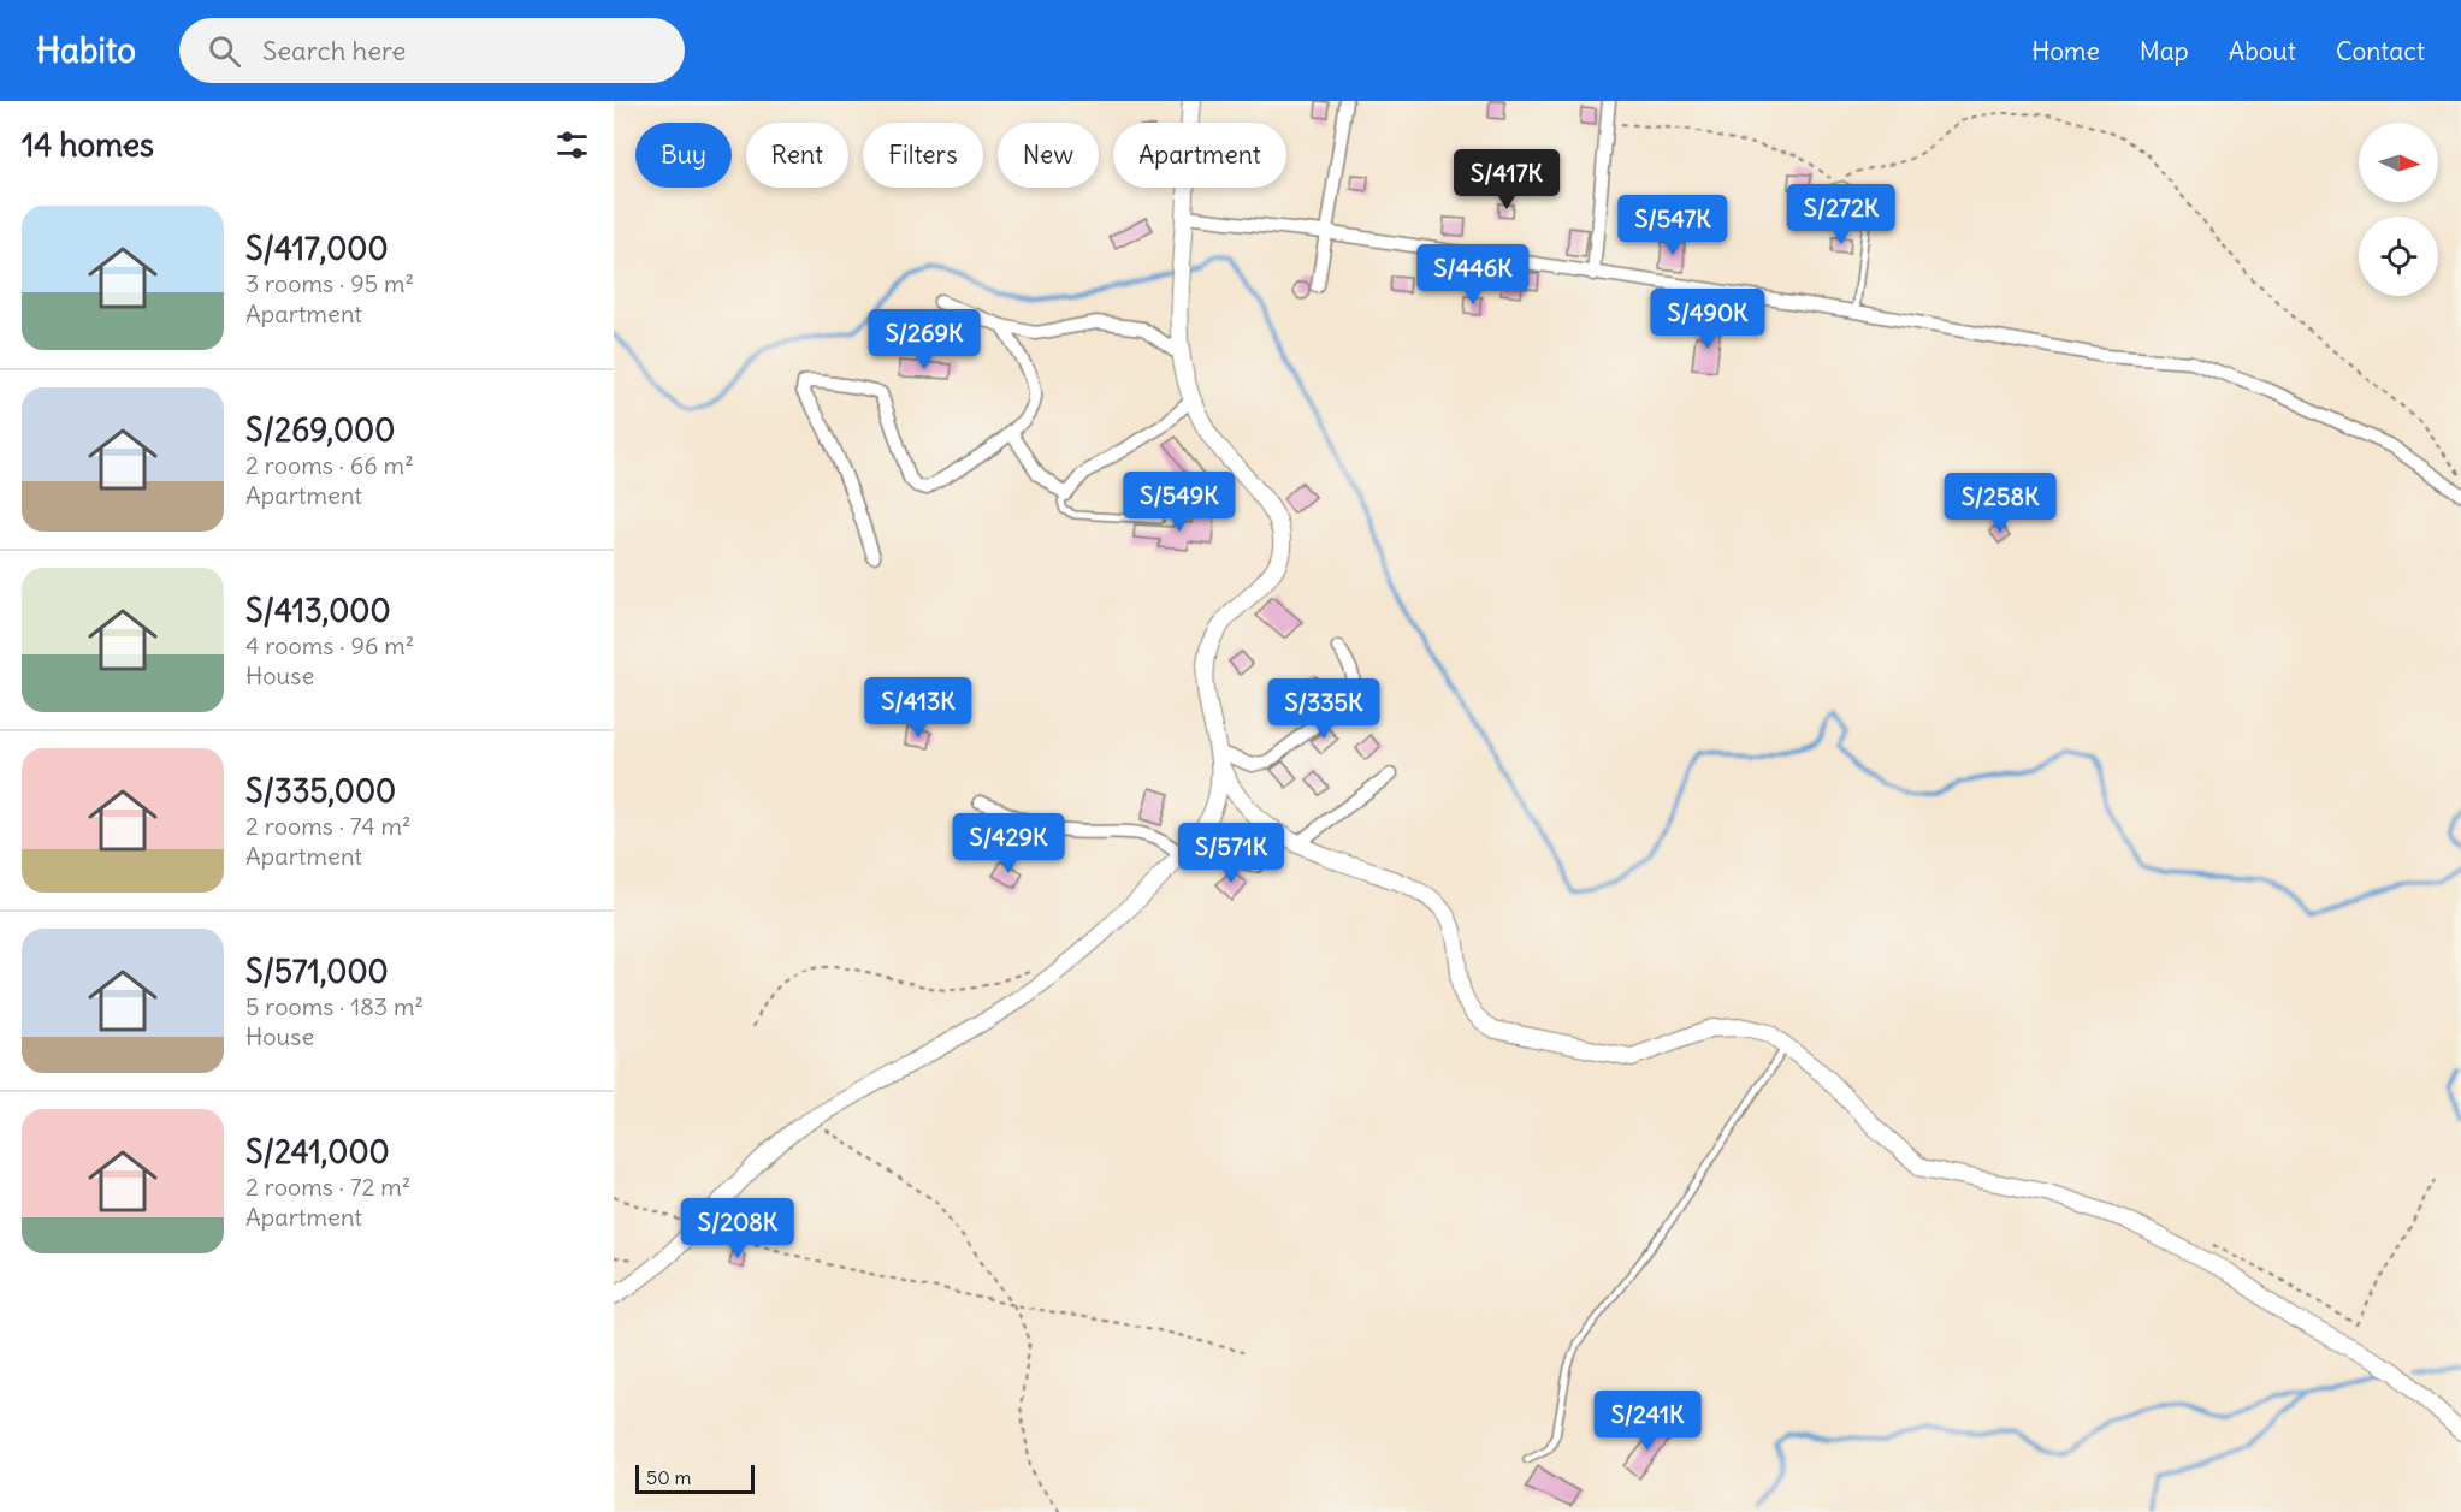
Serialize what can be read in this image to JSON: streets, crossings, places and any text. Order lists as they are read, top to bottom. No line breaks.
{"scale_bar":"50 m","north":"right","page":{"header":"Habito","search":"Search here","nav":["Home","Map","About","Contact"],"heading":"14 homes","chip":["Buy","Rent","Filters","New","Apartment"],"price":["S/417K","S/272K","S/547K","S/446K","S/490K","S/269K","S/549K","S/258K","S/413K","S/335K","S/429K","S/571K","S/208K","S/241K"],"list":[{"name":"S/417,000","note":"3 rooms · 95 m² · Apartment"},{"name":"S/269,000","note":"2 rooms · 66 m² · Apartment"},{"name":"S/413,000","note":"4 rooms · 96 m² · House"},{"name":"S/335,000","note":"2 rooms · 74 m² · Apartment"},{"name":"S/571,000","note":"5 rooms · 183 m² · House"},{"name":"S/241,000","note":"2 rooms · 72 m² · Apartment"}],"scale":"50 m"}}
